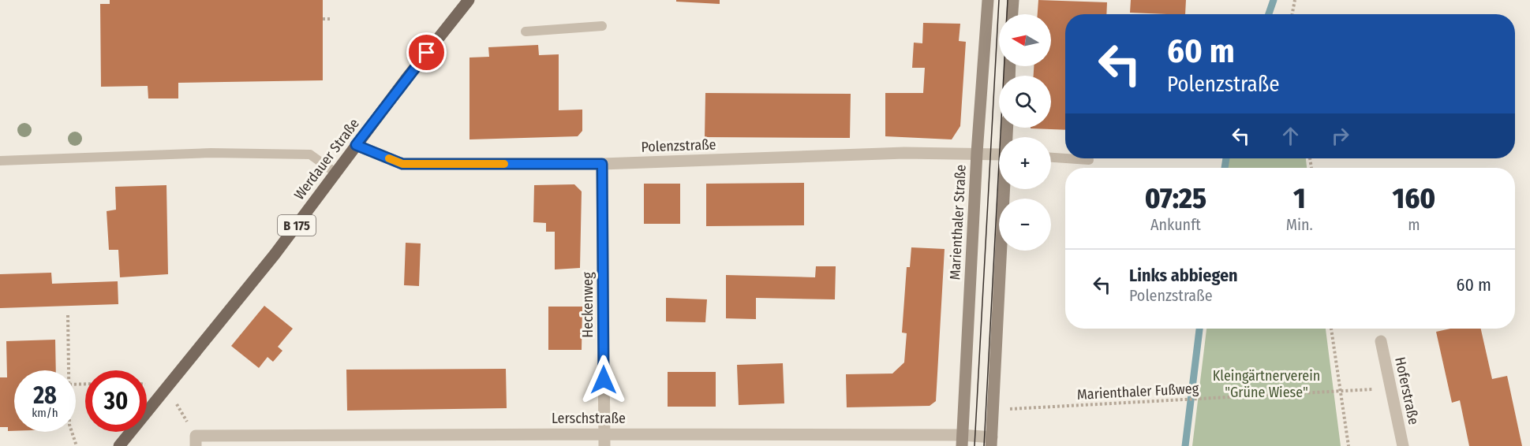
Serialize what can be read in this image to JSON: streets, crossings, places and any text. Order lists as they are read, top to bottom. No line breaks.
{"streets":{"main road":["Werdauer Straße","Marienthaler Straße","B 175"],"street":["Polenzstraße","Heckenweg","Hoferstraße","Lerschstraße"],"path":["Marienthaler Fußweg"]},"crossings":[["Polenzstraße","Werdauer Straße"],["Polenzstraße","Marienthaler Straße"],["Polenzstraße","Heckenweg"],["Marienthaler Straße","Lerschstraße"],["Heckenweg","Lerschstraße"],["Hoferstraße","Marienthaler Fußweg"]],"parks":["Kleingärtnerverein \"Grüne Wiese\""],"north":"left","page":{"map_buttons":["+","−"],"turn":["60 m","Polenzstraße"],"eta":["07:25","Ankunft","1","Min.","160","m"],"list":[{"name":"Links abbiegen","note":"Polenzstraße","value":"60 m"}],"speed":"28 km/h","limit":"30"}}
